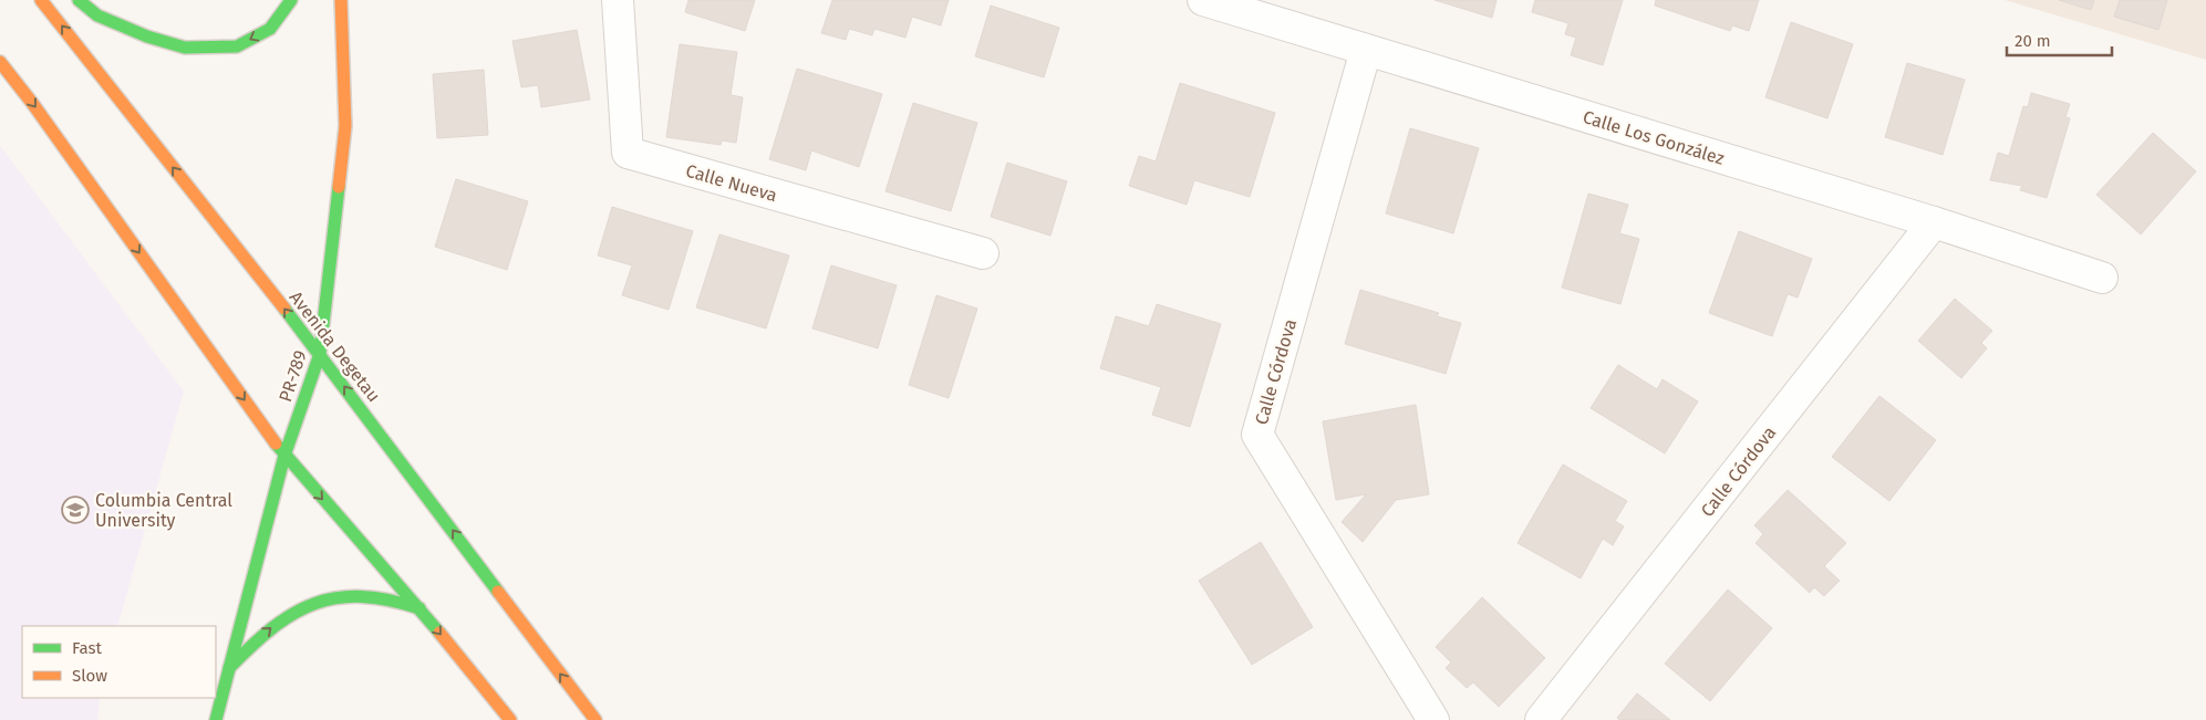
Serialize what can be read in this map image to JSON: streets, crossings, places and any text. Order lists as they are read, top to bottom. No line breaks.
{"streets":{"main road":["Avenida Degetau","PR-789"],"street":["Calle Los González","Calle Nueva","Calle Córdova"]},"crossings":[["Calle Los González","Calle Córdova"],["Avenida Degetau","PR-789"]],"places":{"school or university":["Columbia Central University"]},"legend":["Fast","Slow"],"scale_bar":"20 m"}
